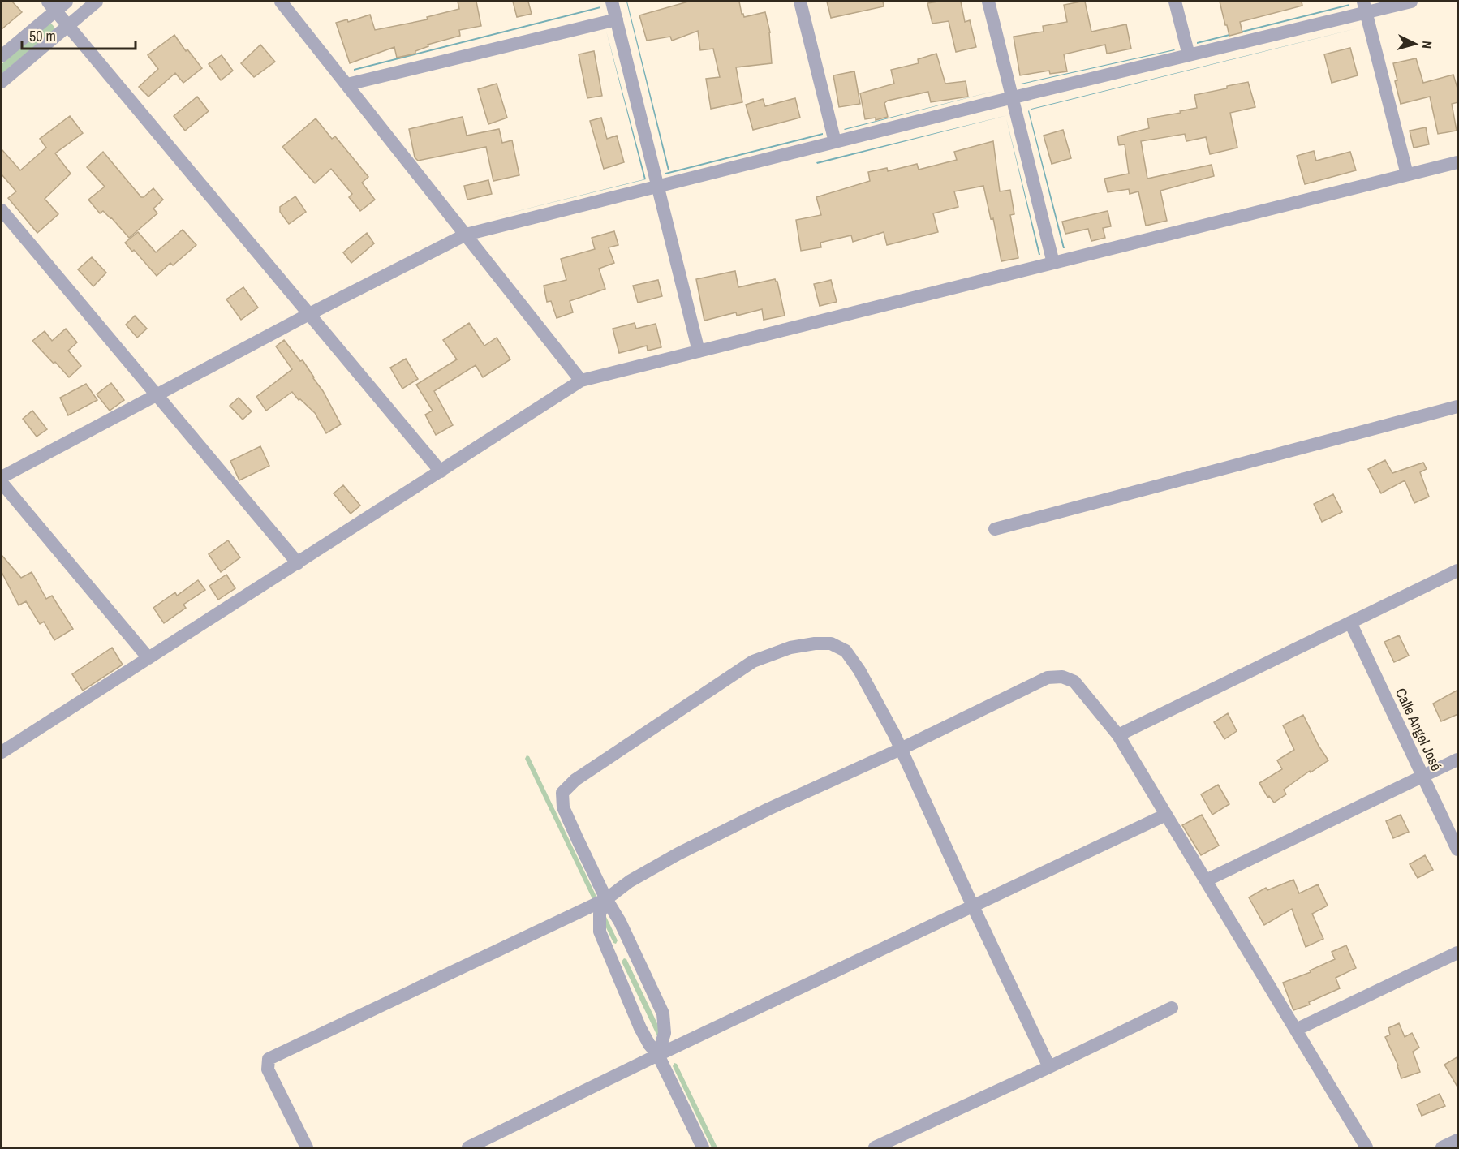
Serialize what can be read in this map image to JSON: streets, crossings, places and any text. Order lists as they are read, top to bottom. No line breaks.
{"streets":{"street":["Calle Angel José"]},"scale_bar":"50 m","north":"right"}
